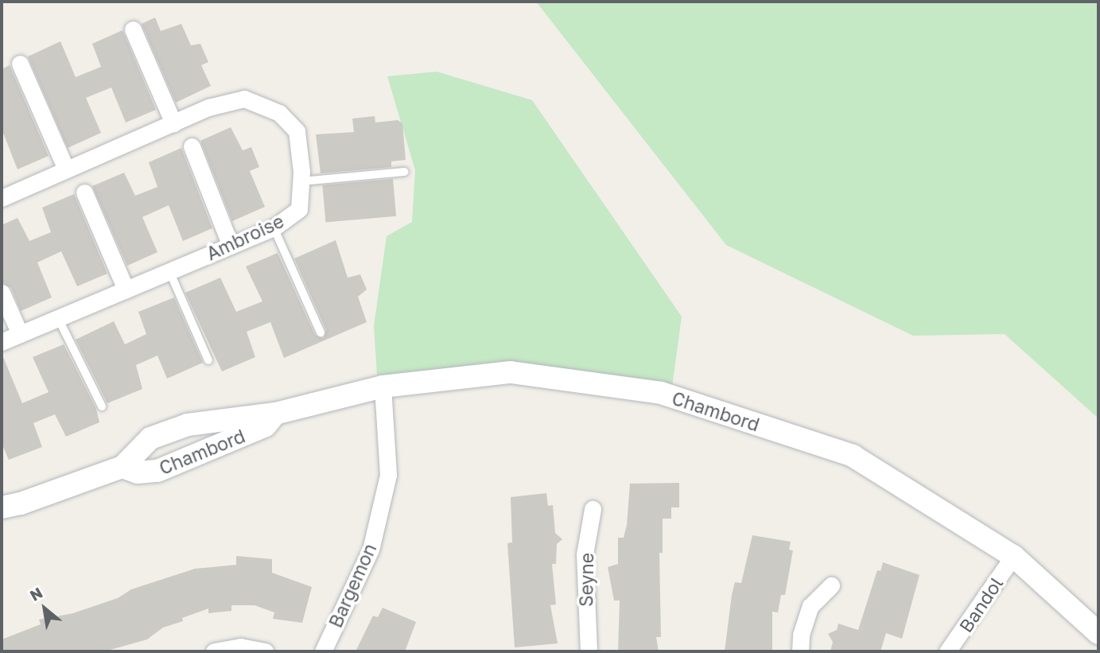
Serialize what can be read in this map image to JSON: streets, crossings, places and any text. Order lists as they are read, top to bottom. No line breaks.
{"streets":{"street":["Ambroise","Chambord","Seyne","Bargemon","Bandol"]},"crossings":[["Chambord","Bargemon"],["Chambord","Bandol"]],"north":"top left"}
